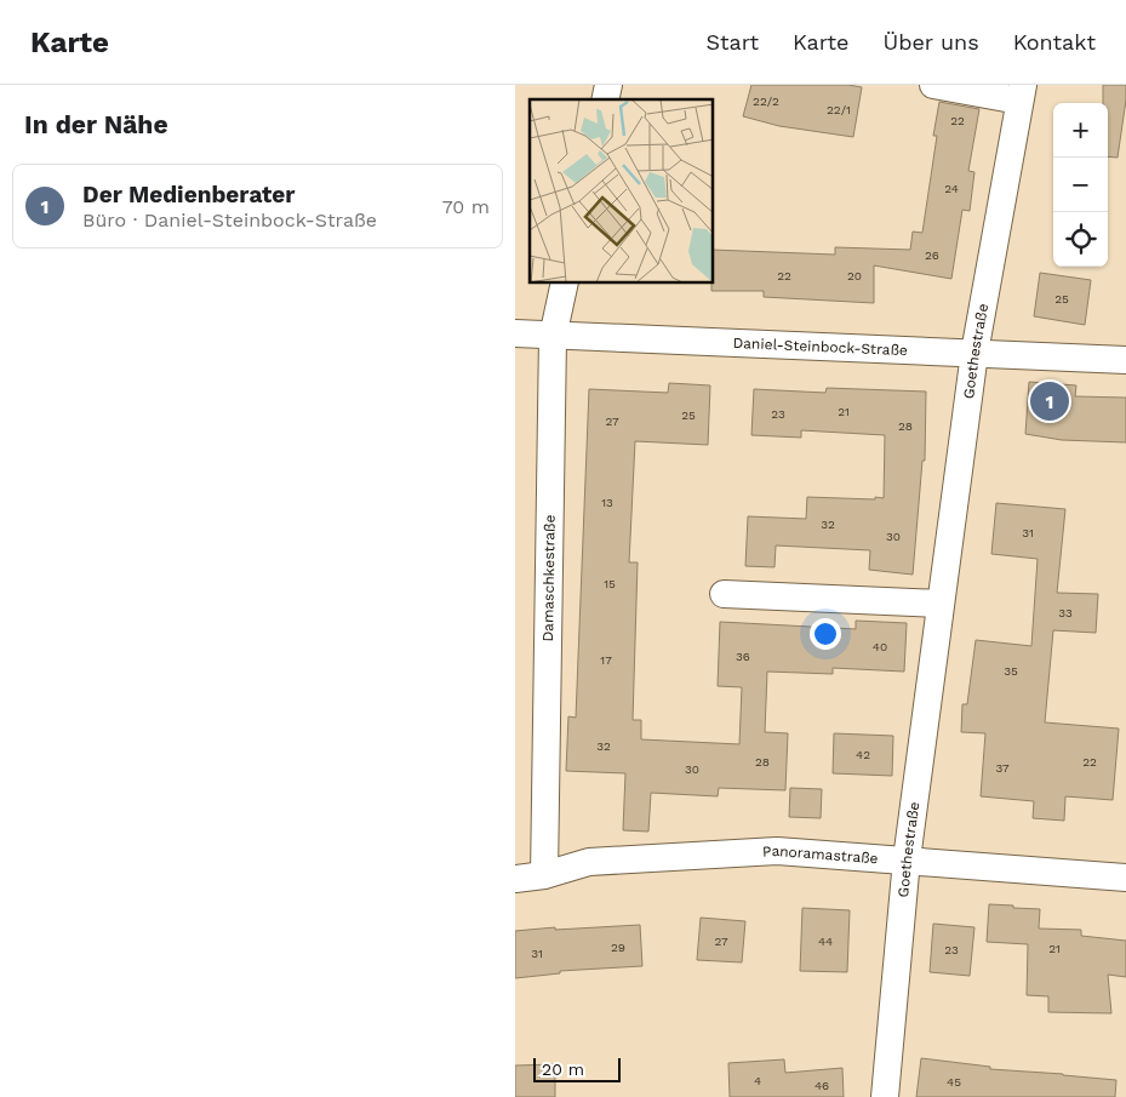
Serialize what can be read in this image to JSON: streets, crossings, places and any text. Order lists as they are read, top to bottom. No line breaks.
{"streets":{"street":["Daniel-Steinbock-Straße","Goethestraße","Damaschkestraße","Panoramastraße"]},"crossings":[["Daniel-Steinbock-Straße","Goethestraße"],["Daniel-Steinbock-Straße","Damaschkestraße"],["Goethestraße","Panoramastraße"],["Damaschkestraße","Panoramastraße"]],"house_numbers":["22/2","22/1","22","24","26","22","20","25","21","23","25","27","28","13","32","31","30","15","33","40","36","17","35","32","42","28","22","37","30","27","44","29","21","23","31","4","45","46"],"scale_bar":"20 m","page":{"header":"Karte","nav":["Start","Karte","Über uns","Kontakt"],"heading":"In der Nähe","map_buttons":["+","−"],"list":[{"mark":"1","name":"Der Medienberater","note":"Büro · Daniel-Steinbock-Straße","value":"70 m"}],"pins":"1","scale":"20 m"}}
